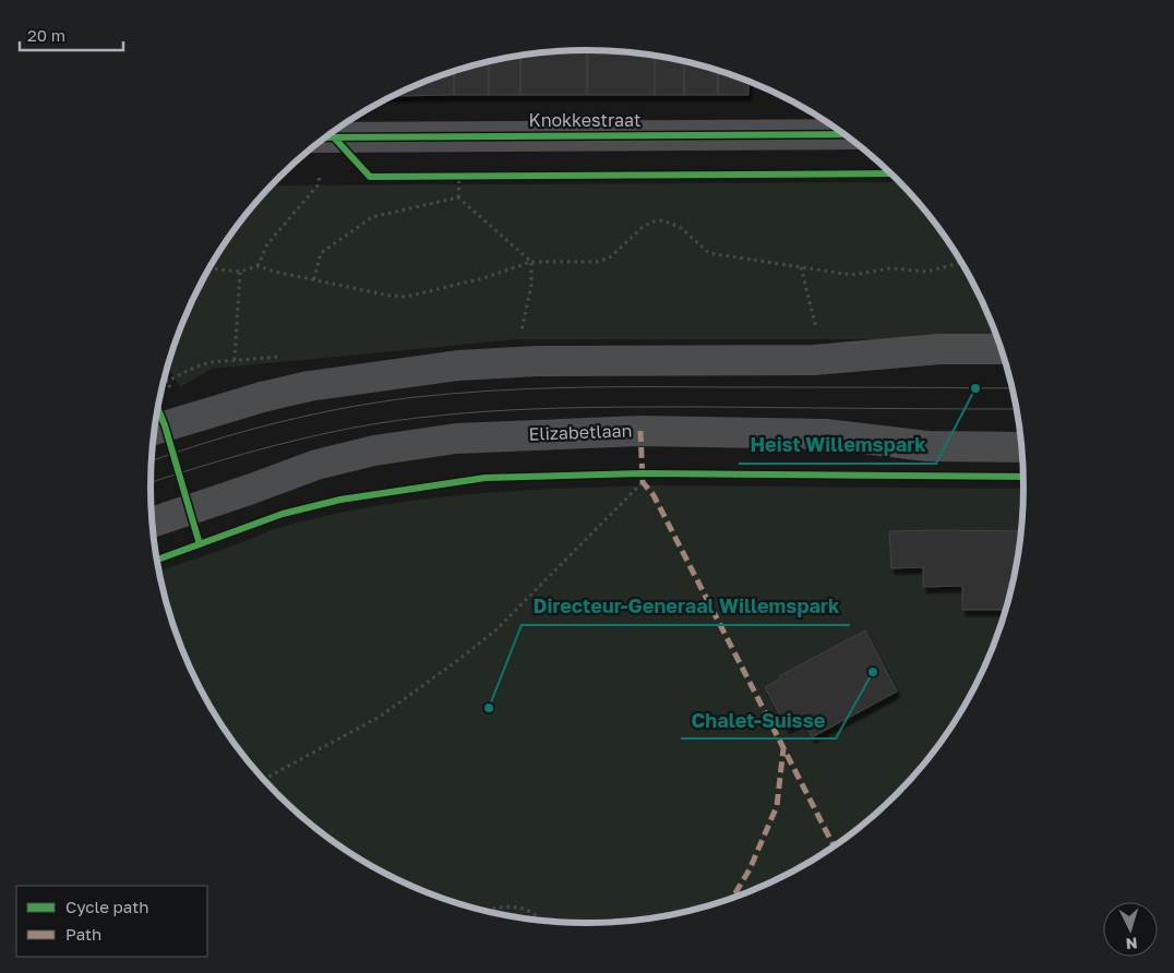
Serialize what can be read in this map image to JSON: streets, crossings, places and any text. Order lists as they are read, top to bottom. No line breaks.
{"streets":{"main road":["Elizabetlaan"],"street":["Knokkestraat"]},"places":["Heist Willemspark","Chalet-Suisse","Directeur-Generaal Willemspark"],"legend":["Cycle path","Path"],"scale_bar":"20 m","north":"bottom"}
